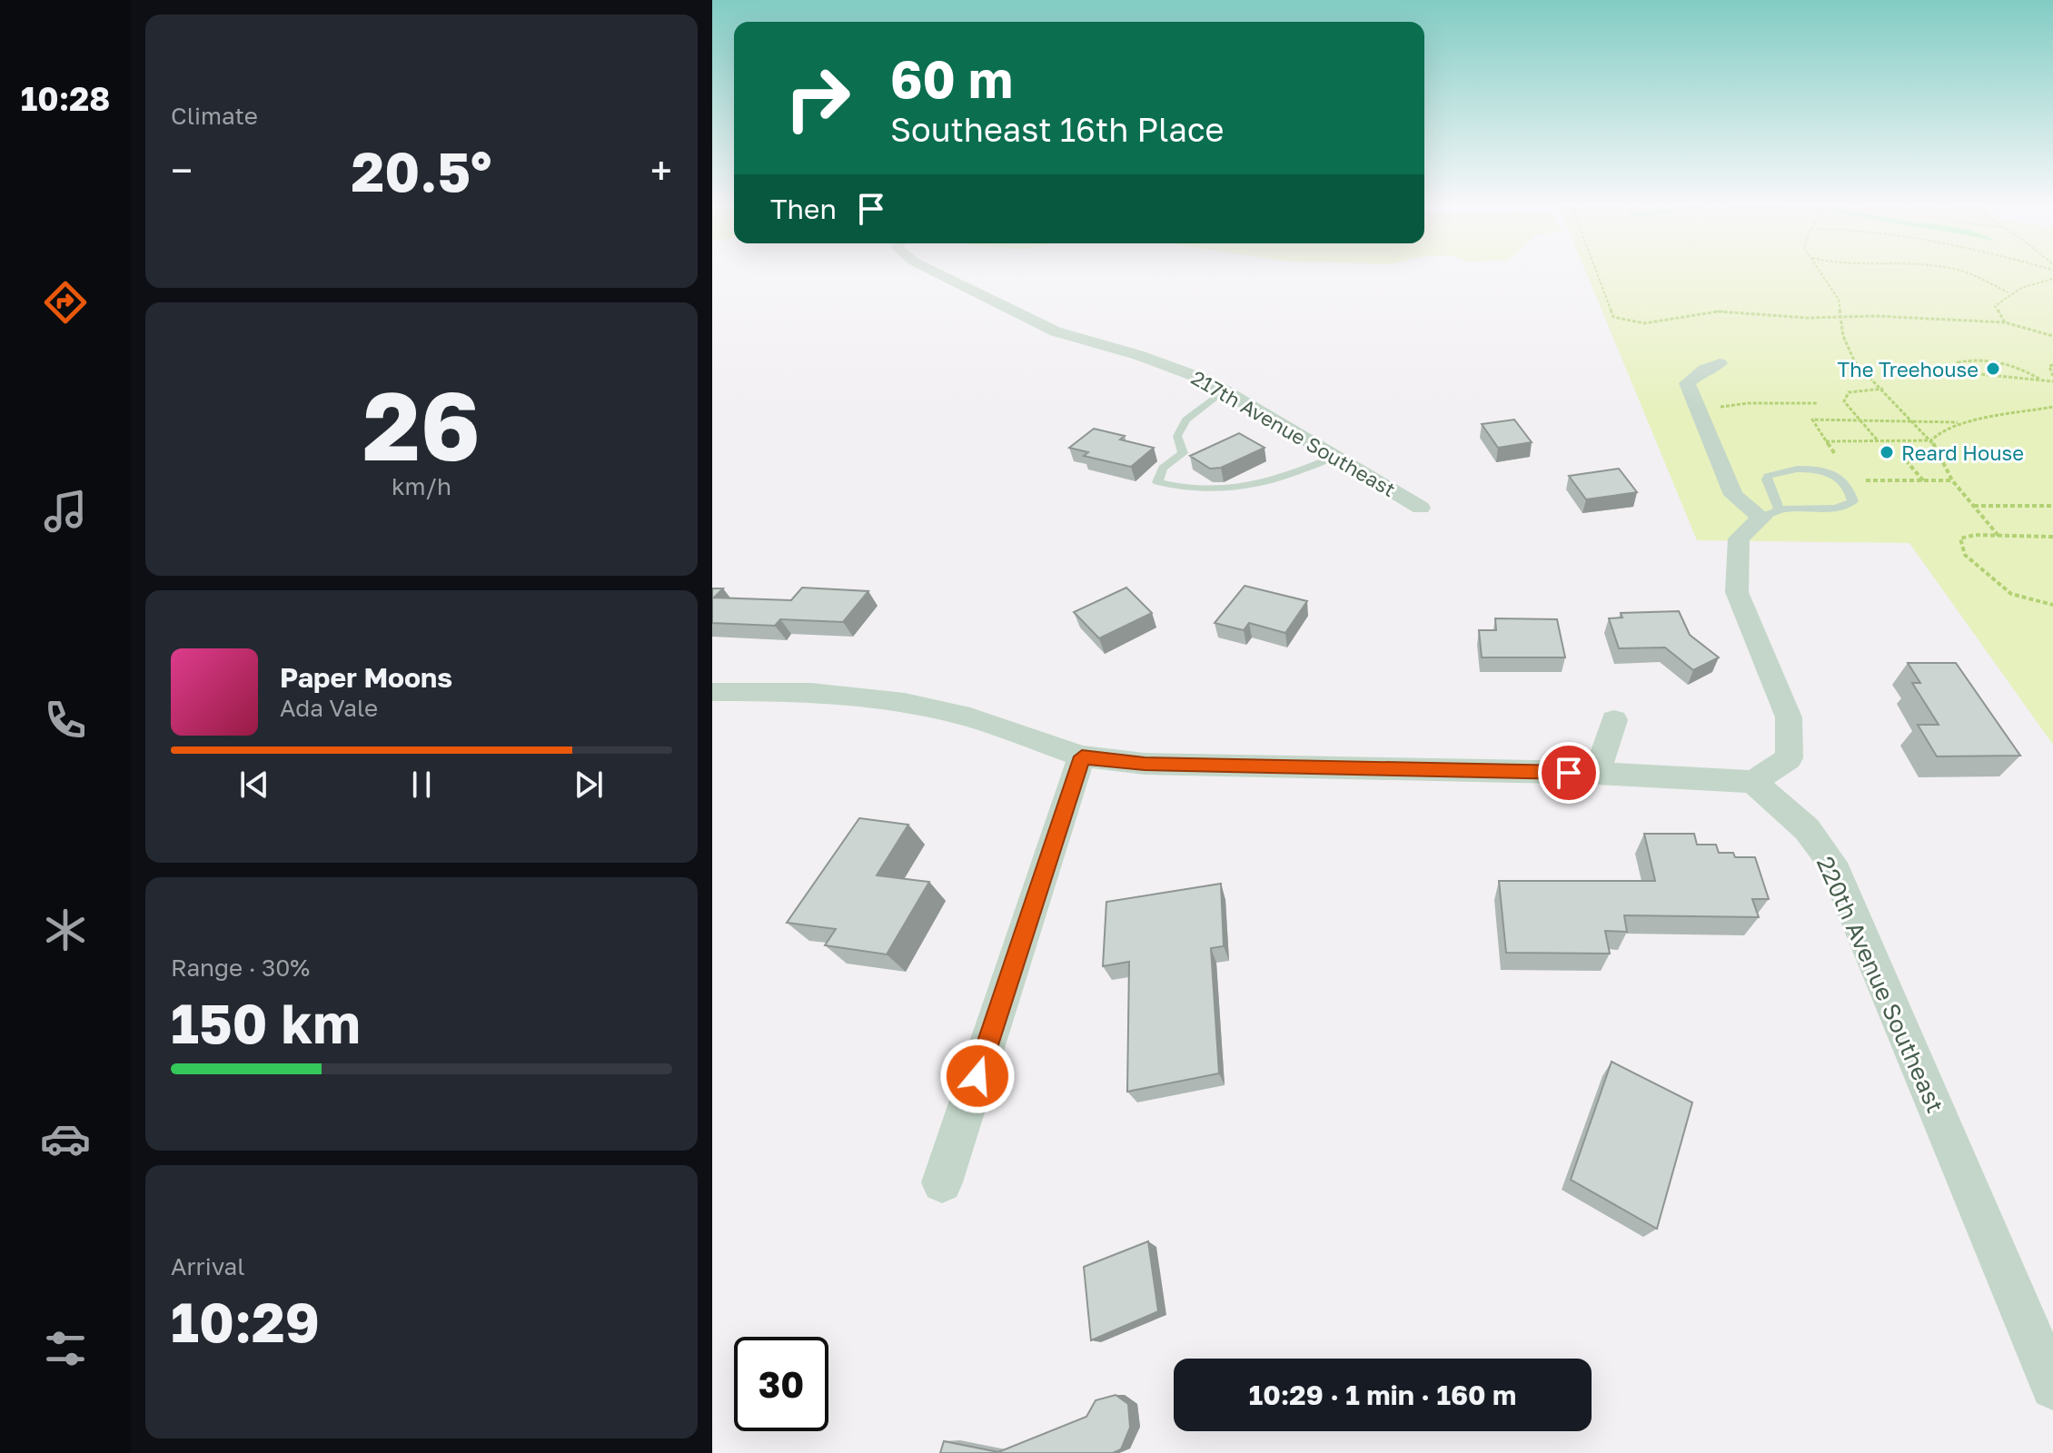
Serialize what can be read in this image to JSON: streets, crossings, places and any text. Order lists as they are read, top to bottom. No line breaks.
{"streets":{"street":["217th Avenue Southeast","220th Avenue Southeast"]},"places":["The Treehouse","Reard House"],"page":{"tabs":"10:28","tile":["Climate",["26","km/h"],["Range · 30%","150 km"],["Arrival","10:29"]],"turn":["60 m","Southeast 16th Place"],"heat":["−","20.5°","+"],"then":"Then","song":["Paper Moons","Ada Vale"],"limit":"30","trip":"10:29 · 1 min · 160 m"}}
